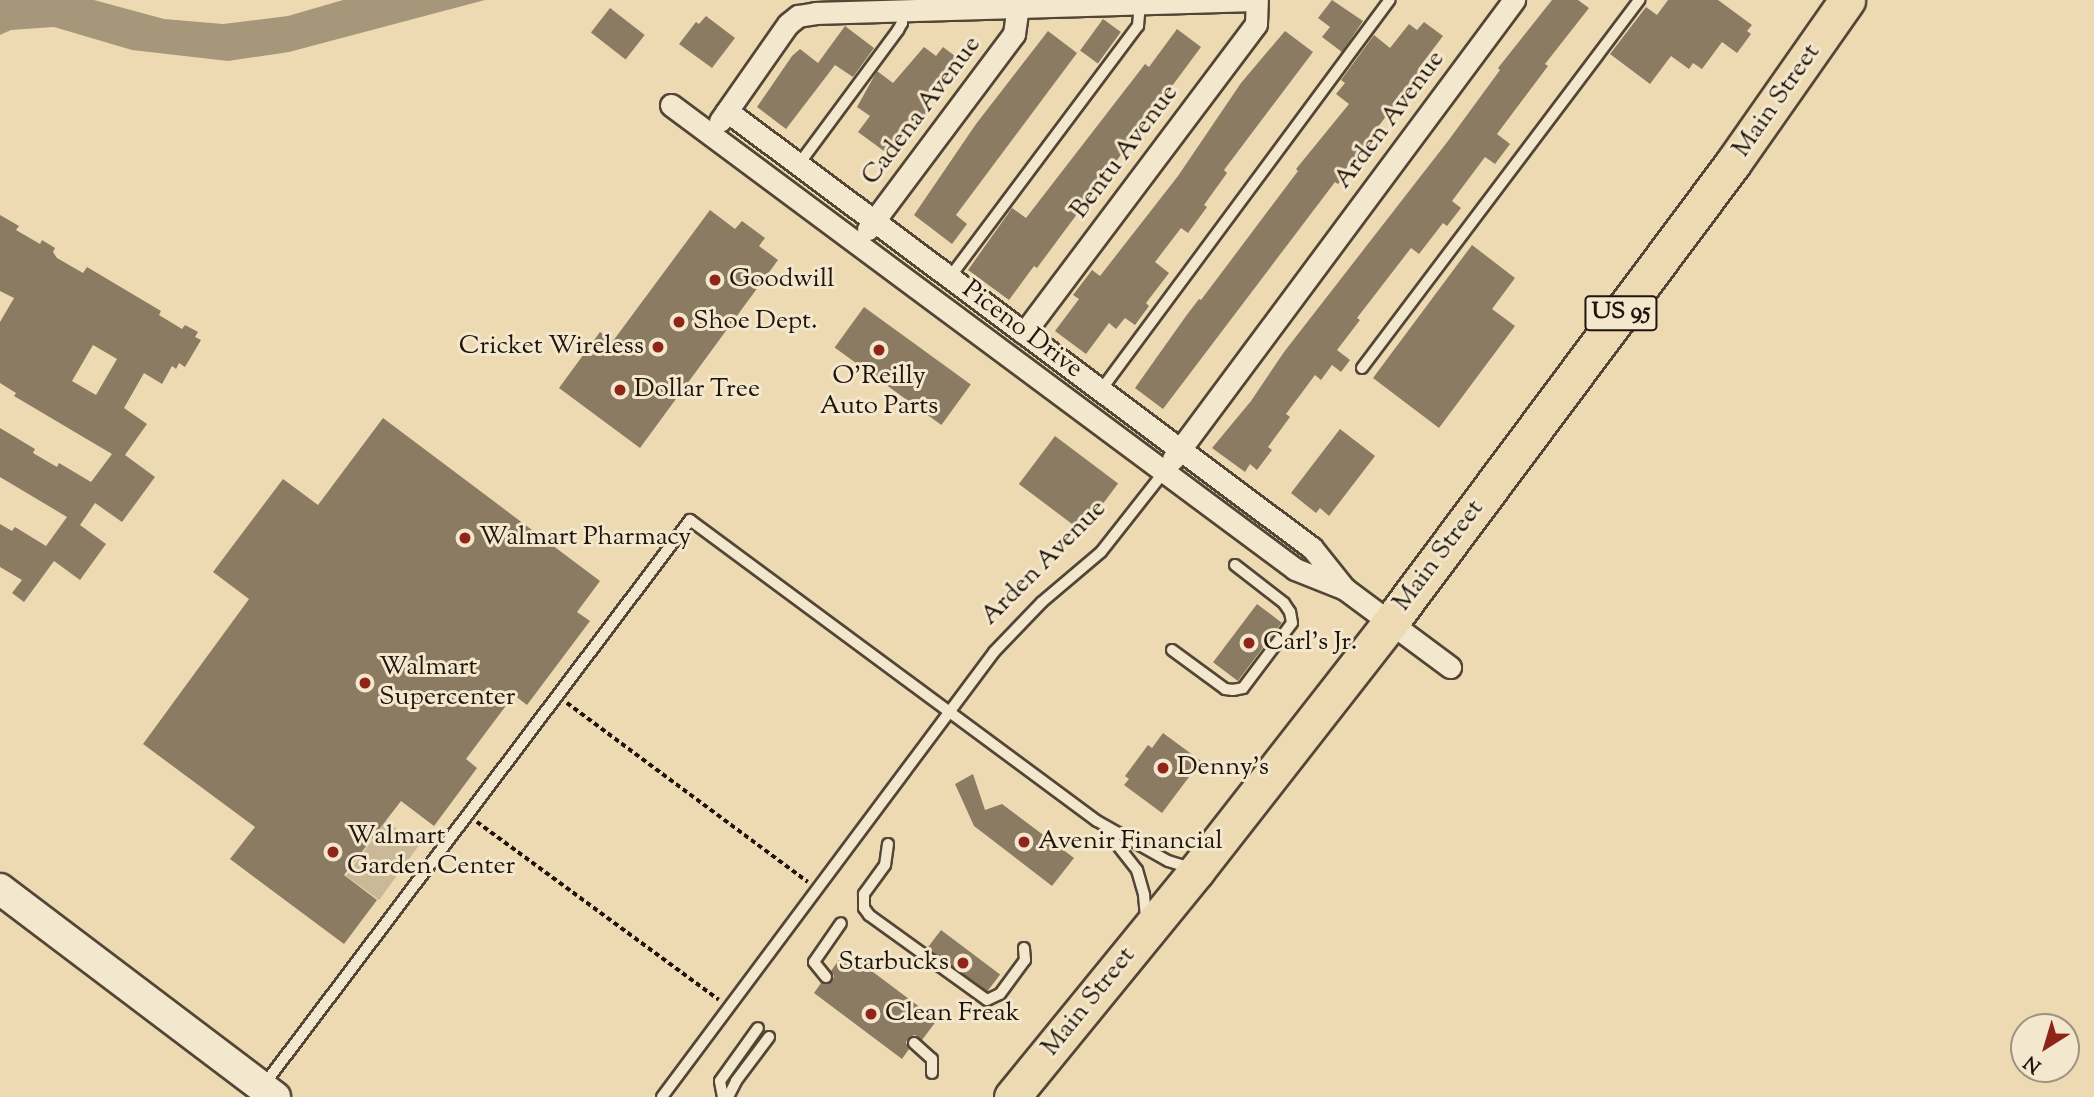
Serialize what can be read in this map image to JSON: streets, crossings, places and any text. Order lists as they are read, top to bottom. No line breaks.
{"streets":{"highway":["Main Street","US 95"],"street":["Cadena Avenue","Arden Avenue","Bentu Avenue","Piceno Drive"]},"crossings":[["Main Street","Piceno Drive"],["Cadena Avenue","Piceno Drive"],["Arden Avenue","Piceno Drive"],["Bentu Avenue","Piceno Drive"]],"places":["Goodwill","Shoe Dept.","Cricket Wireless","O'Reilly Auto Parts","Dollar Tree","Walmart Pharmacy","Carl's Jr.","Walmart Supercenter","Denny's","Avenir Financial","Walmart Garden Center","Starbucks","Clean Freak"],"north":"bottom left"}
